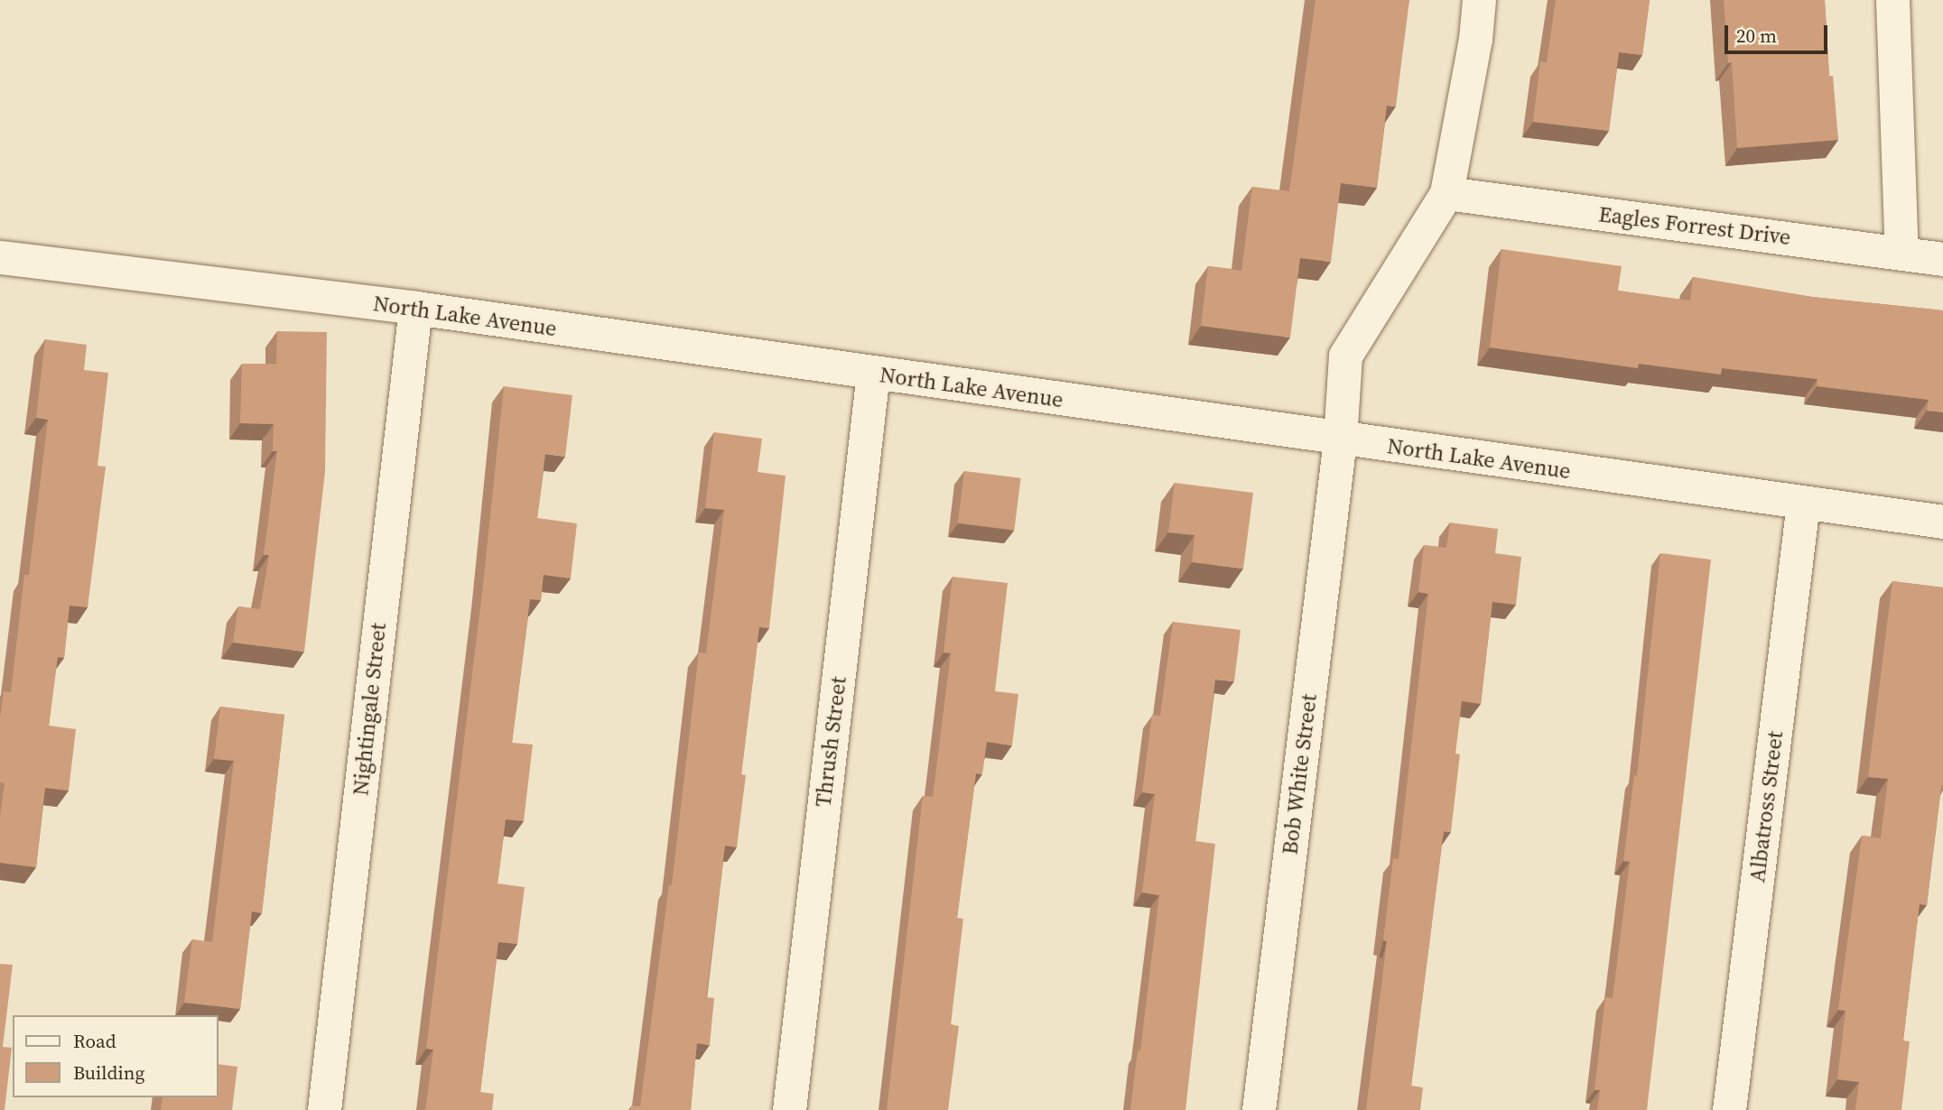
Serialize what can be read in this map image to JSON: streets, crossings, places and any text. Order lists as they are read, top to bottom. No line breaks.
{"streets":{"street":["Eagles Forrest Drive","North Lake Avenue","Nightingale Street","Thrush Street","Bob White Street","Albatross Street"]},"crossings":[["Eagles Forrest Drive","Bob White Street"],["North Lake Avenue","Nightingale Street"],["North Lake Avenue","Thrush Street"],["North Lake Avenue","Bob White Street"],["North Lake Avenue","Albatross Street"]],"legend":["Road","Building"],"scale_bar":"20 m"}
